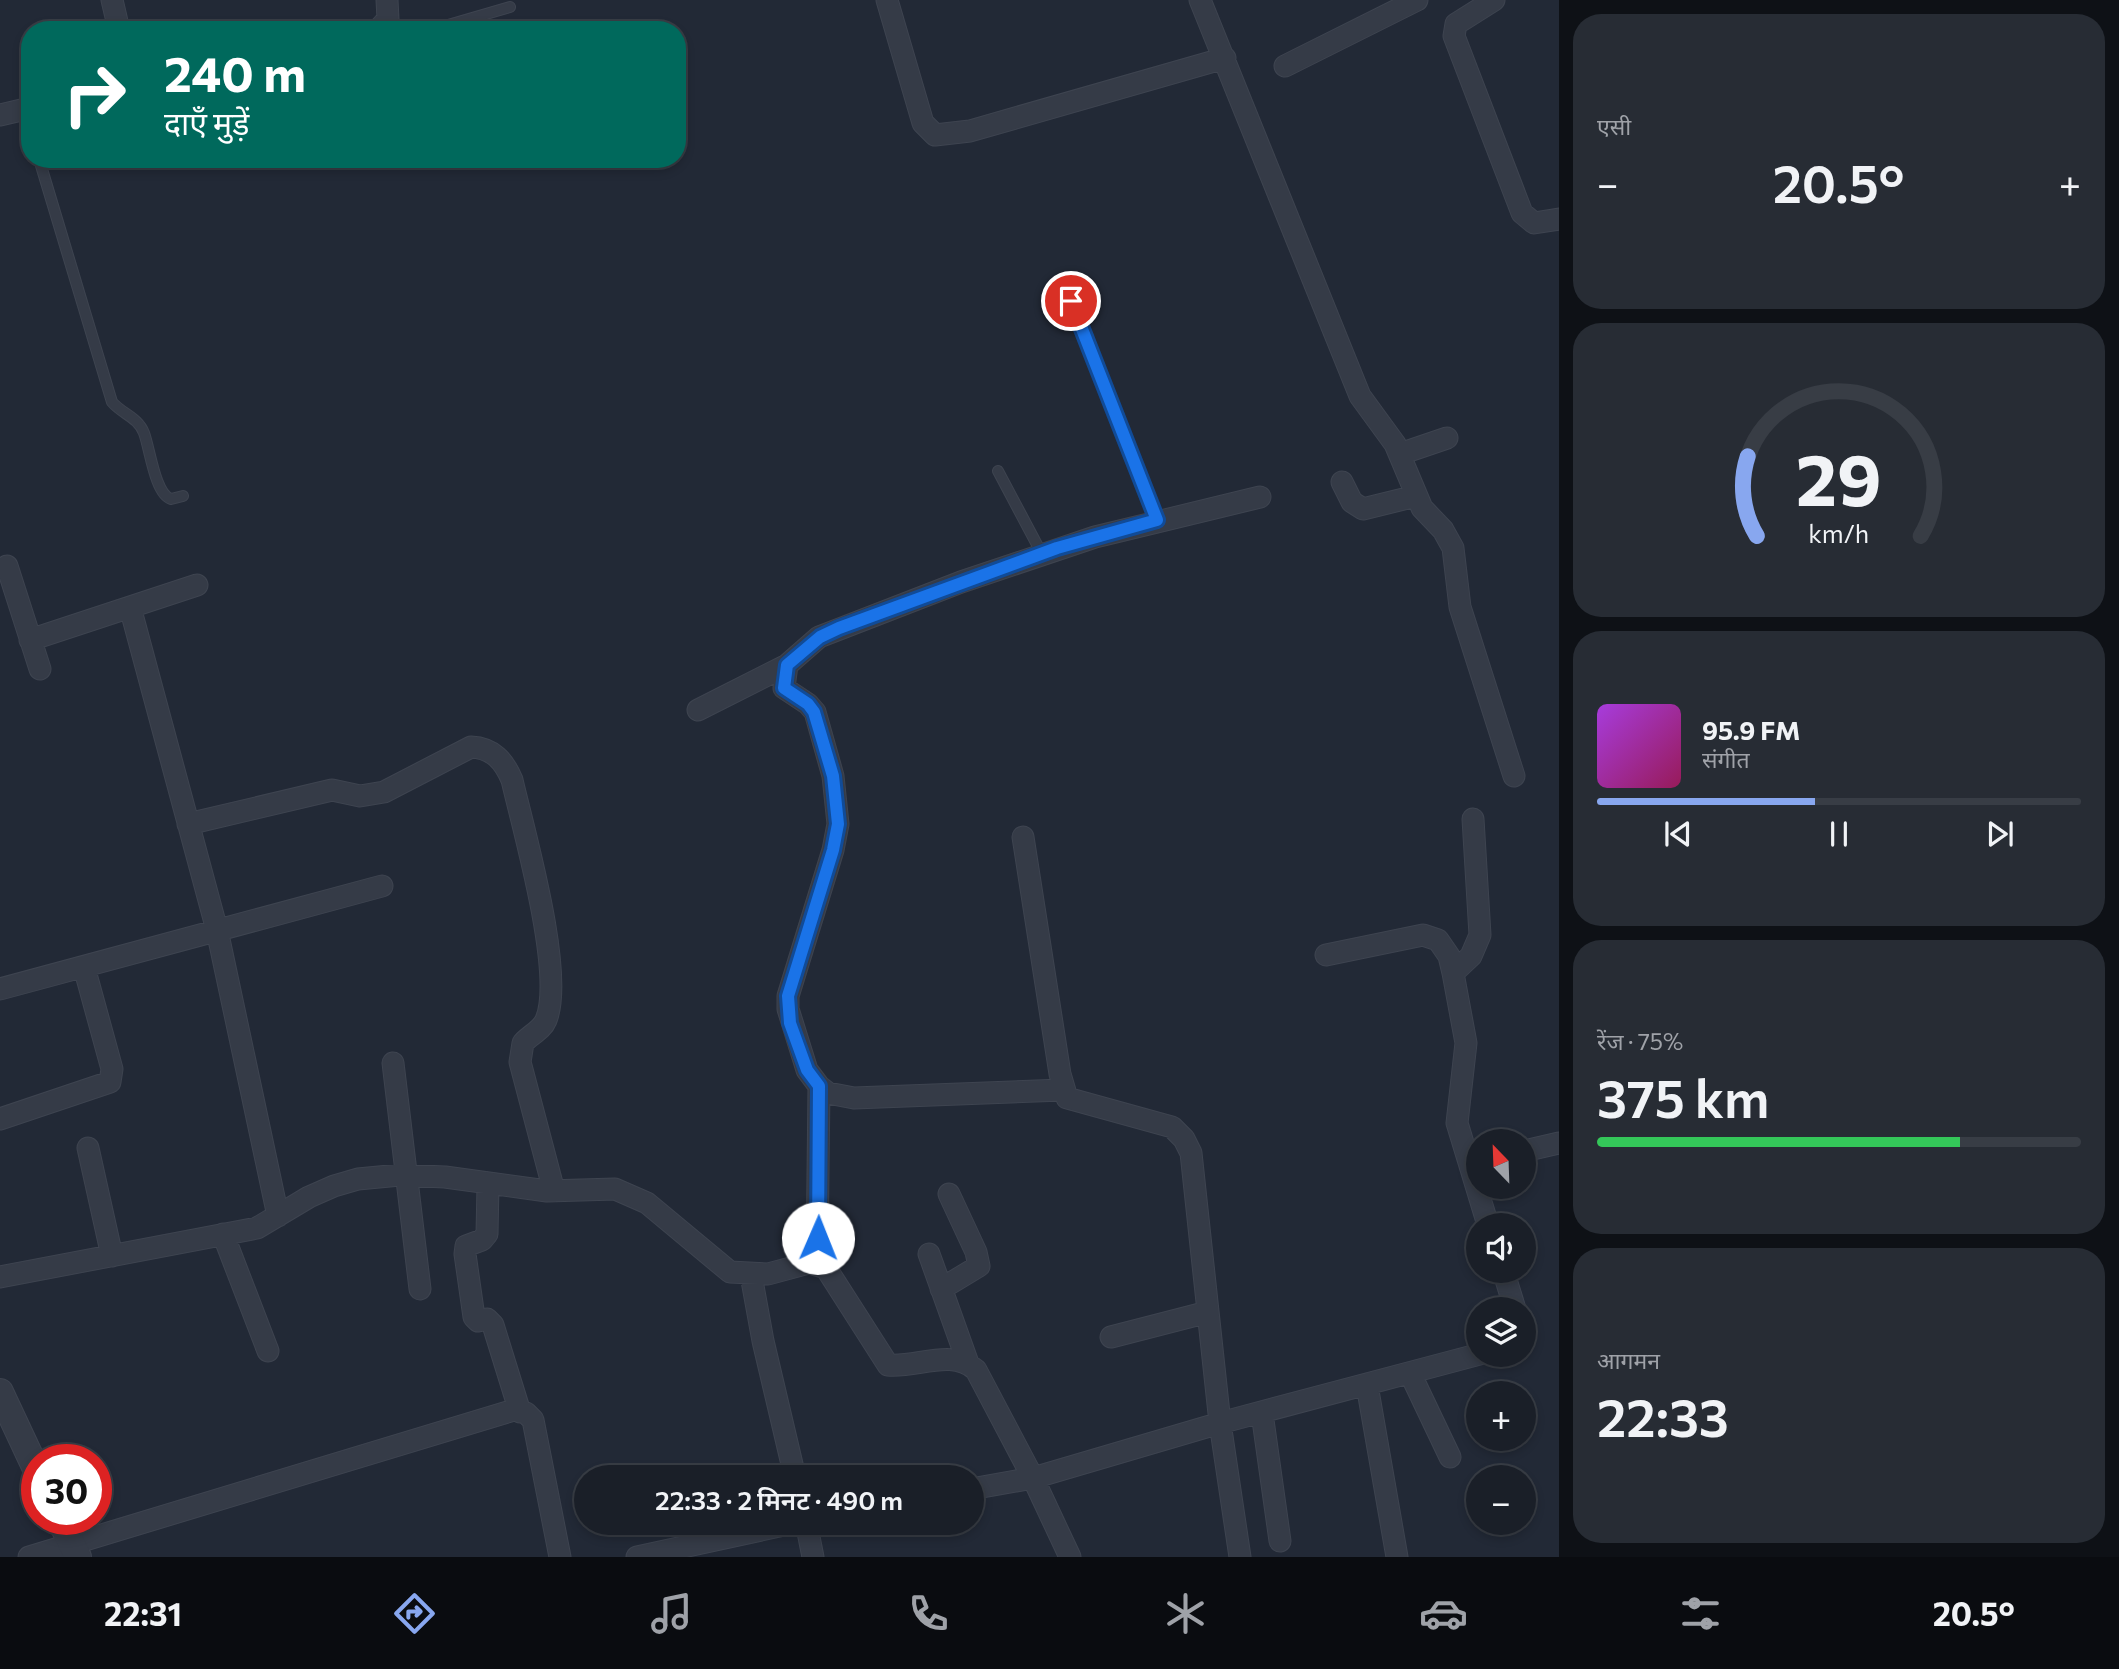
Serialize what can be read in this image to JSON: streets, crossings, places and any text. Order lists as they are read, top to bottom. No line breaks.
{"north":"top left","page":{"tile":["एसी",["रेंज · 75%","375 km"],["आगमन","22:33"]],"turn":["240 m","दाएँ मुड़ें"],"heat":["−","20.5°","+"],"song":["95.9 FM","संगीत"],"map_buttons":["+","−"],"limit":"30","trip":"22:33 · 2 मिनट · 490 m","tabs":["22:31","20.5°"],"gauge":["29","km/h"]}}
